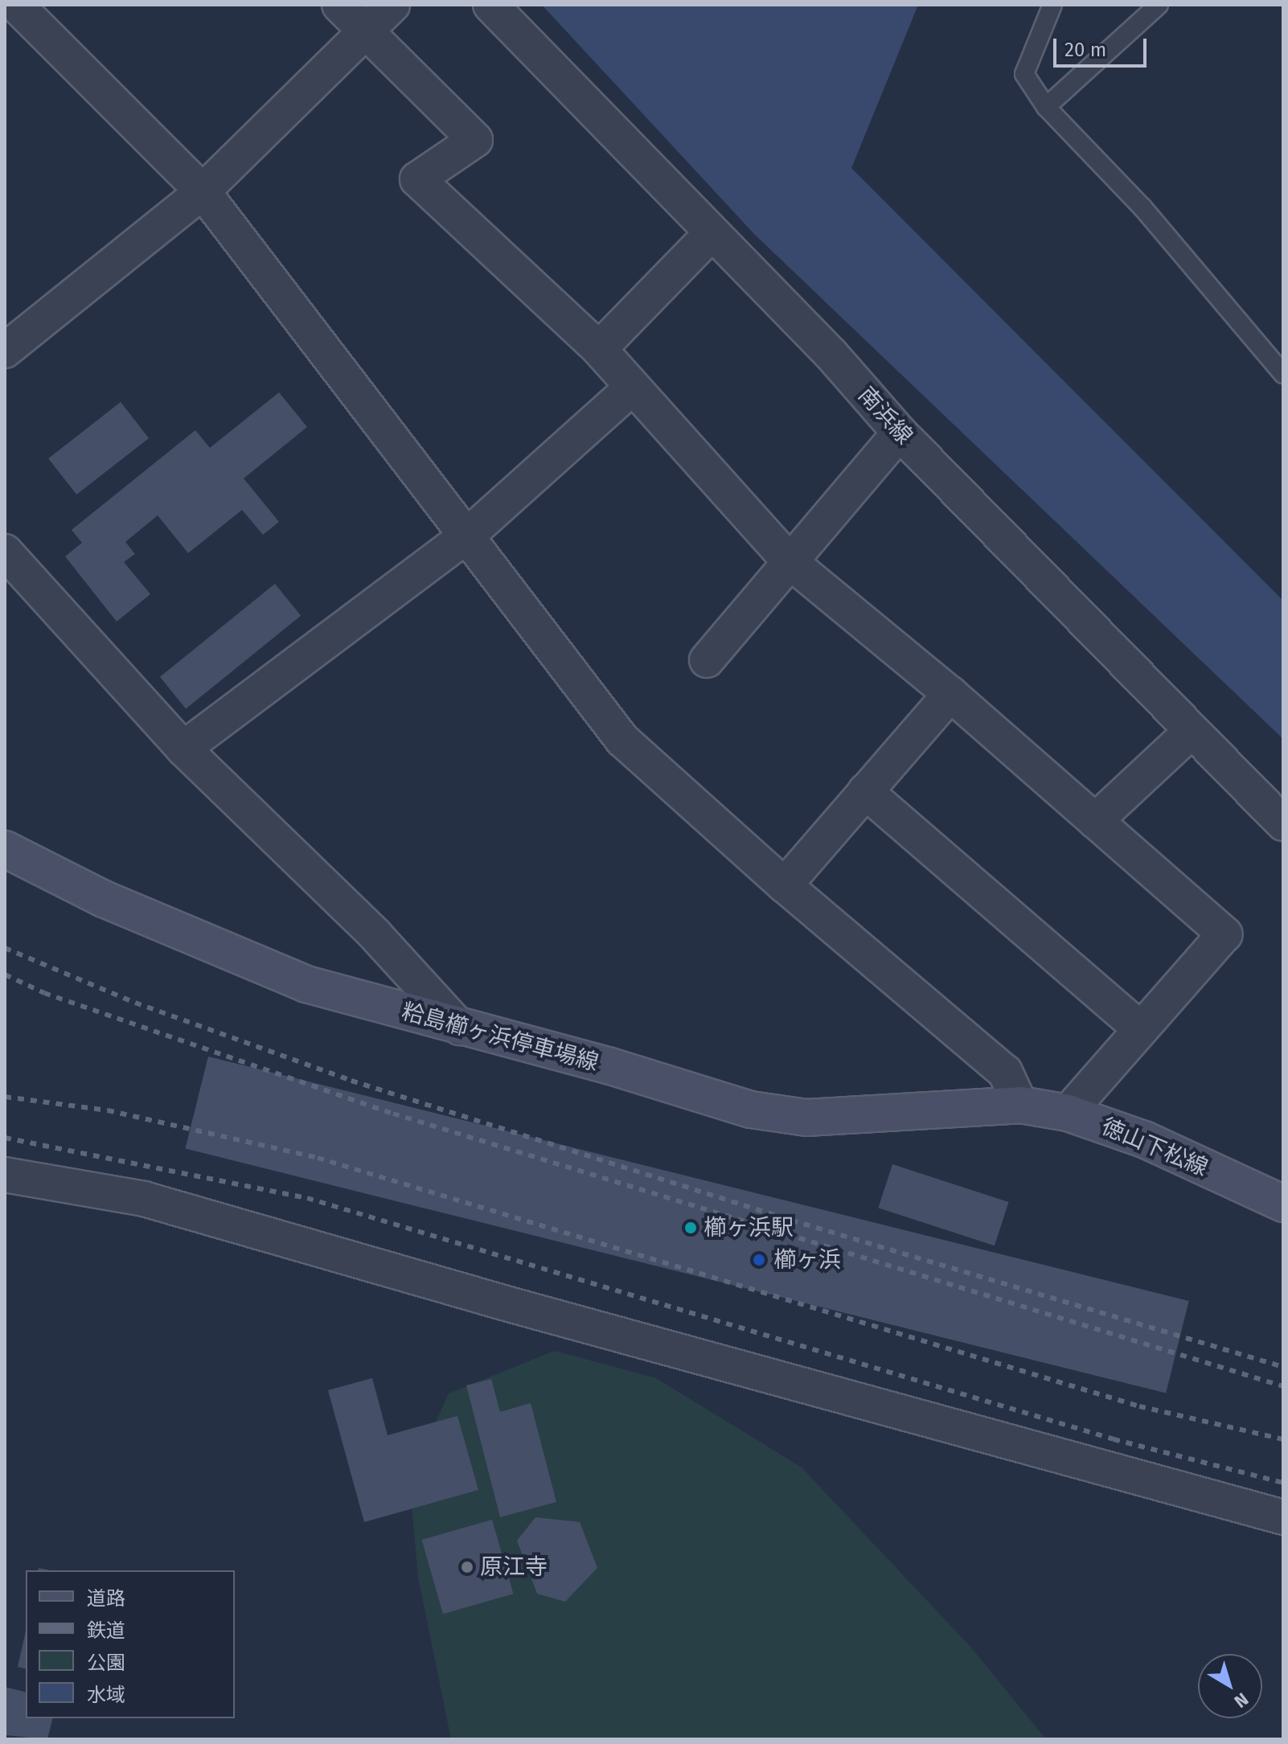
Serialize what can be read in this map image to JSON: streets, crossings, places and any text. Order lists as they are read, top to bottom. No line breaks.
{"streets":{"main road":["粭島櫛ヶ浜停車場線","徳山下松線"],"street":["南浜線"]},"crossings":[["粭島櫛ヶ浜停車場線","徳山下松線"]],"places":["櫛ヶ浜駅","櫛ヶ浜","原江寺"],"legend":["道路","鉄道","公園","水域"],"scale_bar":"20 m","north":"bottom right"}
